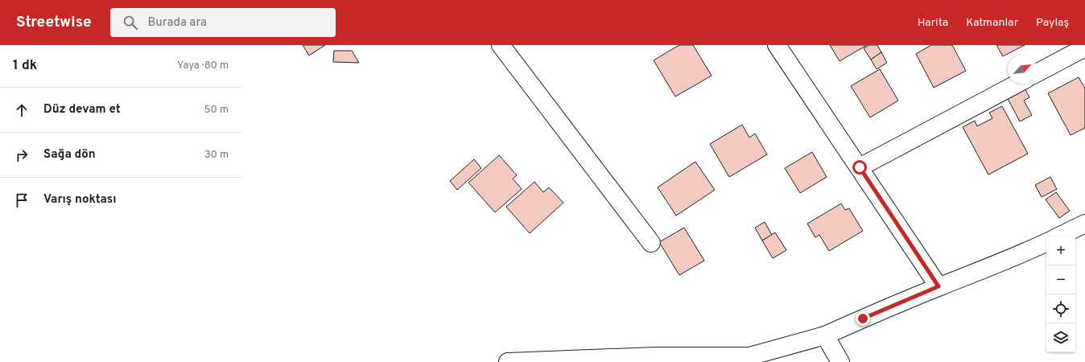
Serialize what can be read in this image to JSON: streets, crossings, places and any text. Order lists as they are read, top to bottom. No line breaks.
{"north":"top right","page":{"header":"Streetwise","search":"Burada ara","nav":["Harita","Katmanlar","Paylaş"],"heading":["1 dk","Yaya · 80 m"],"list":[["Düz devam et","50 m"],["Sağa dön","30 m"],"Varış noktası"],"map_buttons":["+","−"]}}
